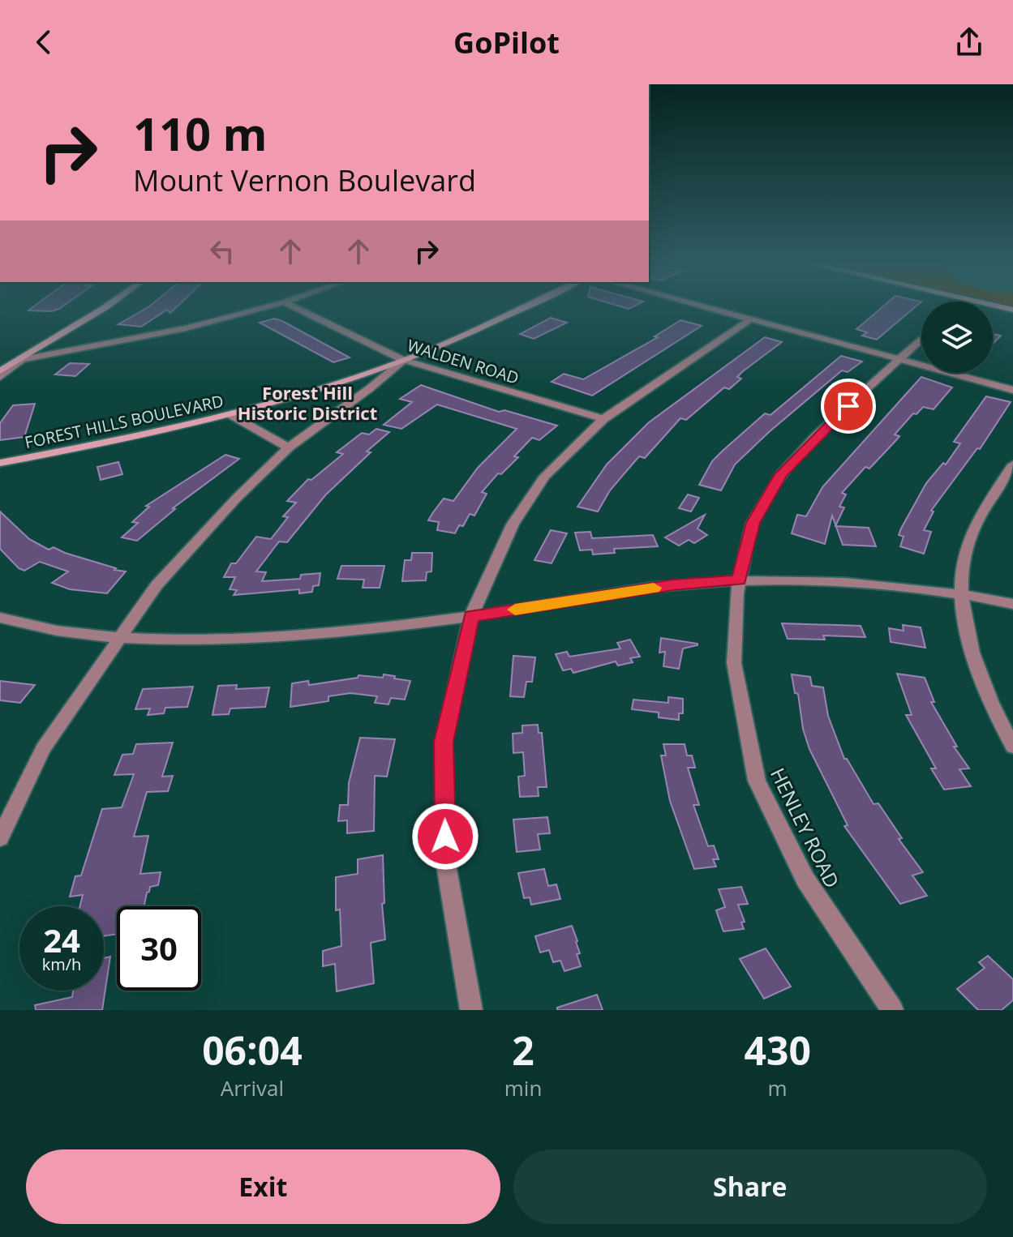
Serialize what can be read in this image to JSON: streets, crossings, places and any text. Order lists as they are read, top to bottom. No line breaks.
{"streets":{"street":["WALDEN ROAD","FOREST HILLS BOULEVARD","HENLEY ROAD"]},"crossings":[["WALDEN ROAD","FOREST HILLS BOULEVARD"]],"districts":["Forest Hill Historic District"],"page":{"header":"GoPilot","turn":["110 m","Mount Vernon Boulevard"],"speed":"24 km/h","limit":"30","eta":["06:04","Arrival","2","min","430","m"],"buttons":["Exit","Share"]}}
